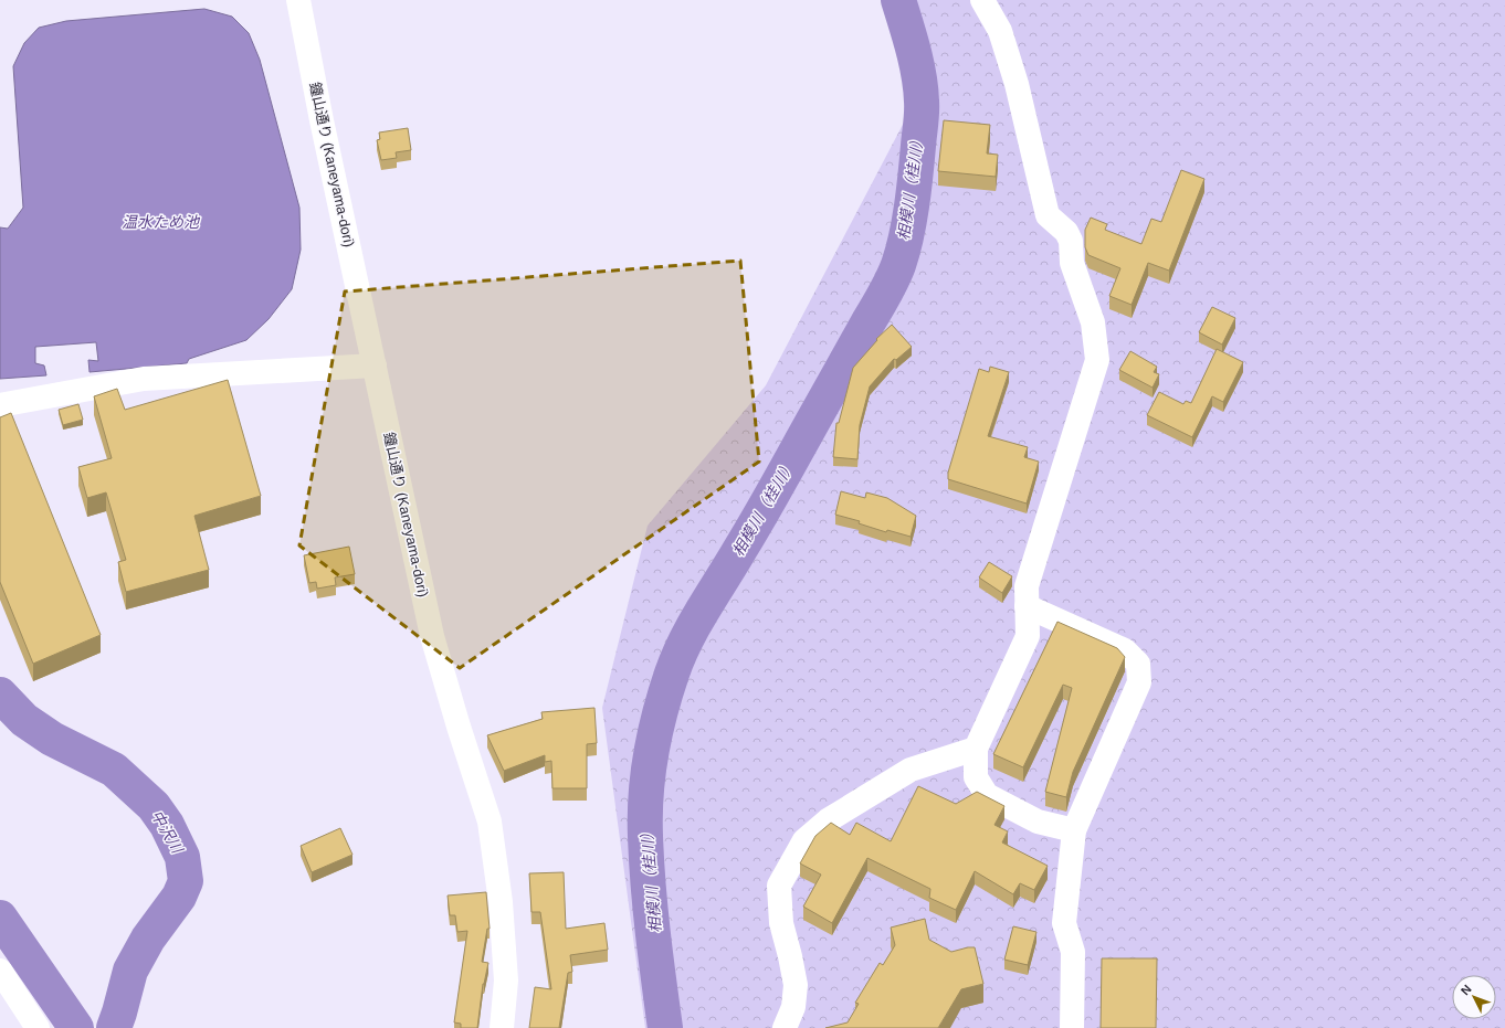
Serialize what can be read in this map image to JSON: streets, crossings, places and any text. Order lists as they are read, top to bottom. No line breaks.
{"streets":{"street":["鐘山通り (Kaneyama-dori)"]},"water":["相模川（桂川）","温水ため池","中沢川"],"north":"top left"}
